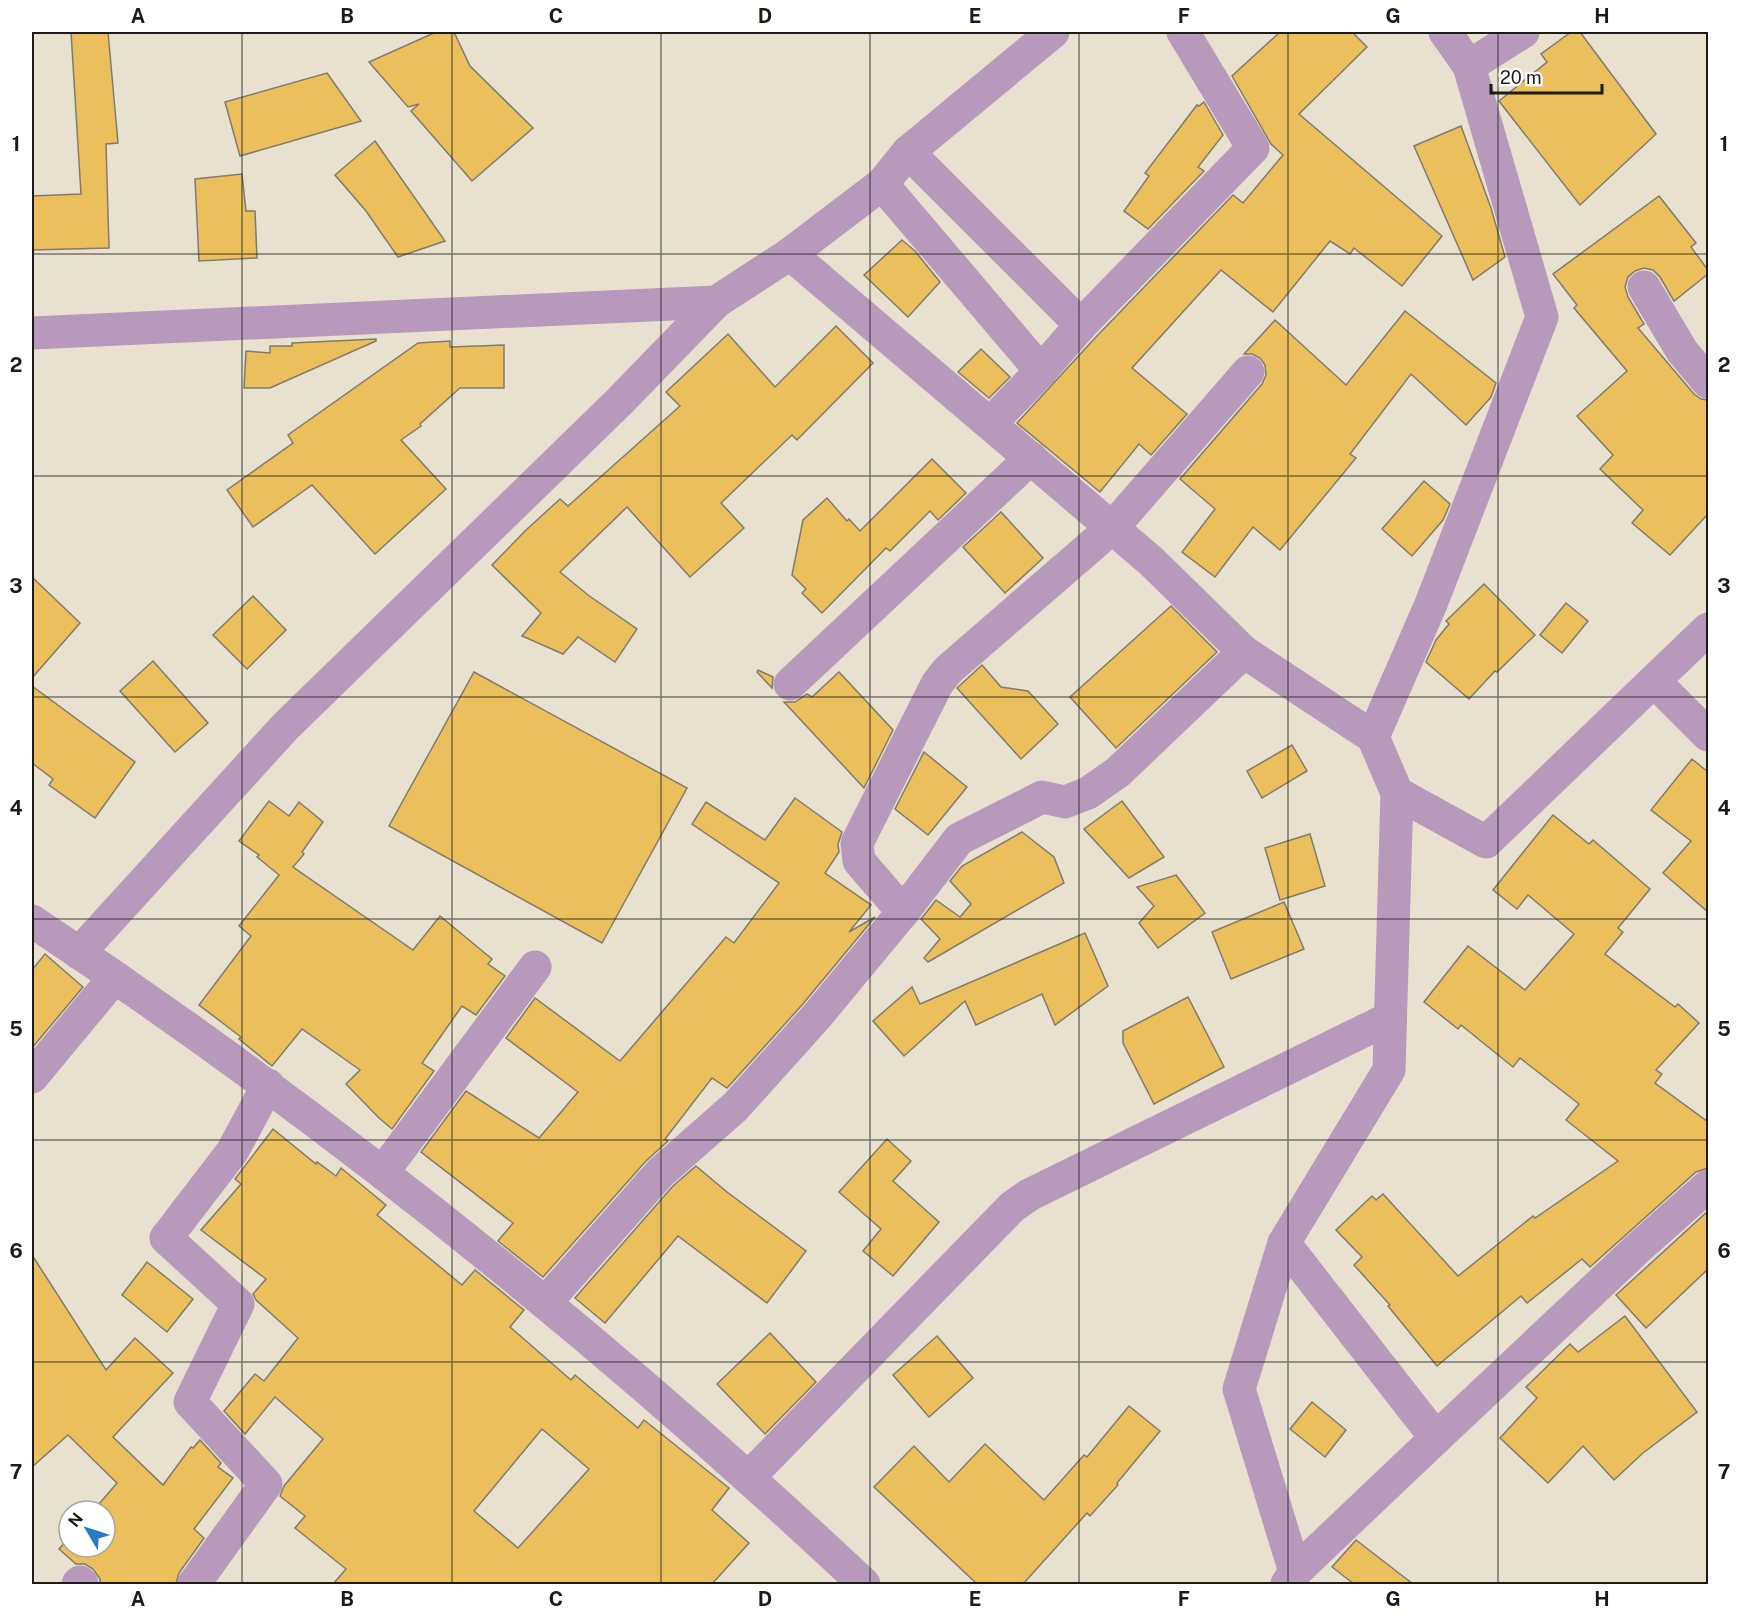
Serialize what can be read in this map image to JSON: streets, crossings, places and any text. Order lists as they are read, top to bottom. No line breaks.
{"scale_bar":"20 m","north":"top left","grid":{"columns":["A","B","C","D","E","F","G","H"],"rows":["1","2","3","4","5","6","7"]}}
